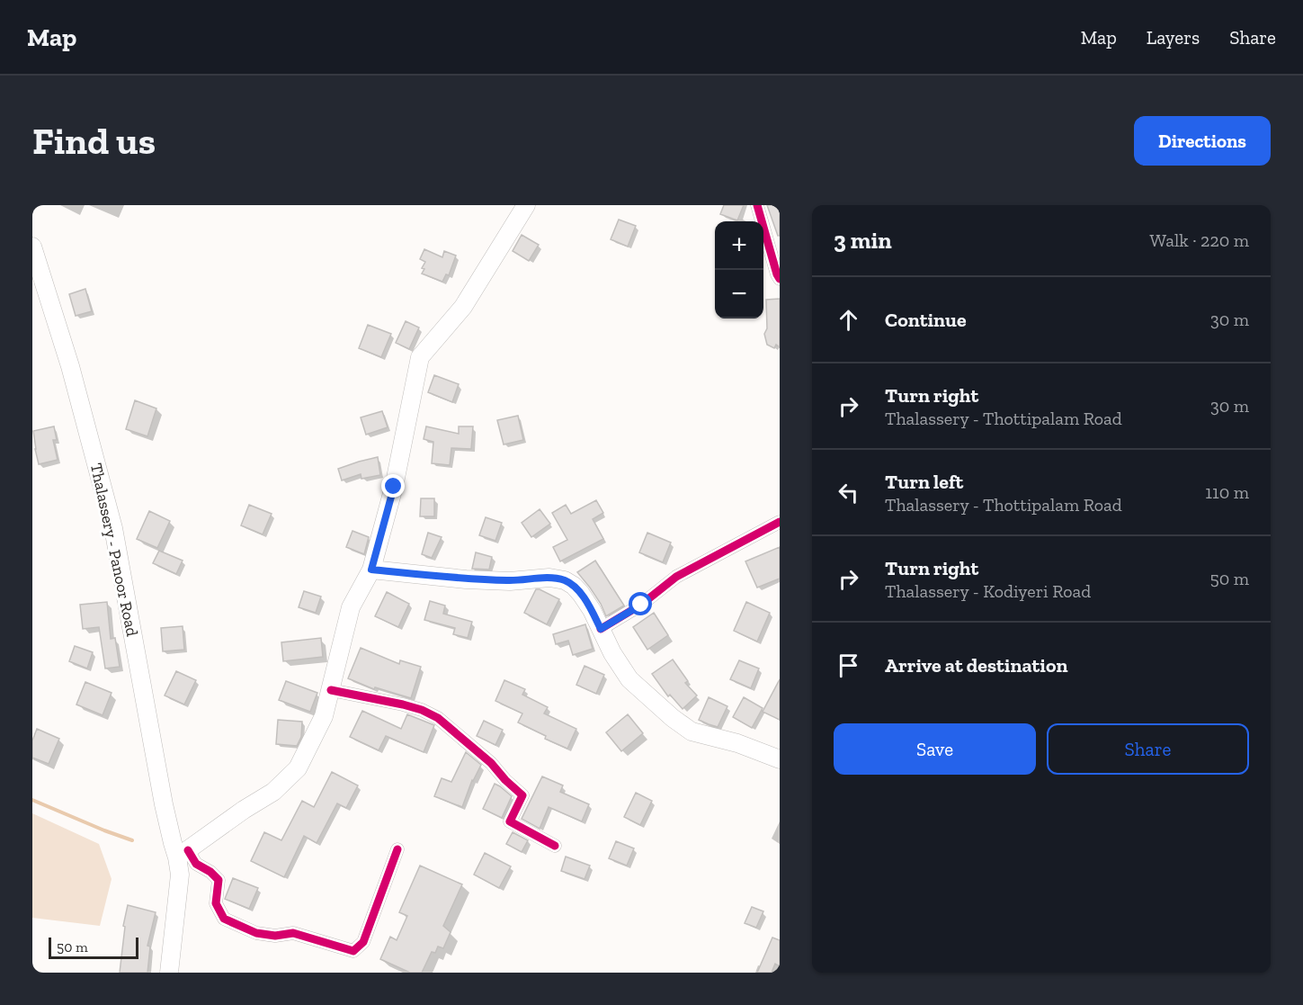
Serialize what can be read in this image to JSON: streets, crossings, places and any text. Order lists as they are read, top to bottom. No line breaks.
{"streets":{"main road":["Thalassery - Panoor Road"]},"scale_bar":"50 m","page":{"header":"Map","nav":["Map","Layers","Share"],"buttons":["Directions",["Save","Share"]],"title":"Find us","heading":["3 min","Walk · 220 m"],"map_buttons":["+","−"],"list":[["Continue","30 m"],["Turn right","Thalassery - Thottipalam Road","30 m"],["Turn left","Thalassery - Thottipalam Road","110 m"],["Turn right","Thalassery - Kodiyeri Road","50 m"],"Arrive at destination"],"scale":"50 m"}}
